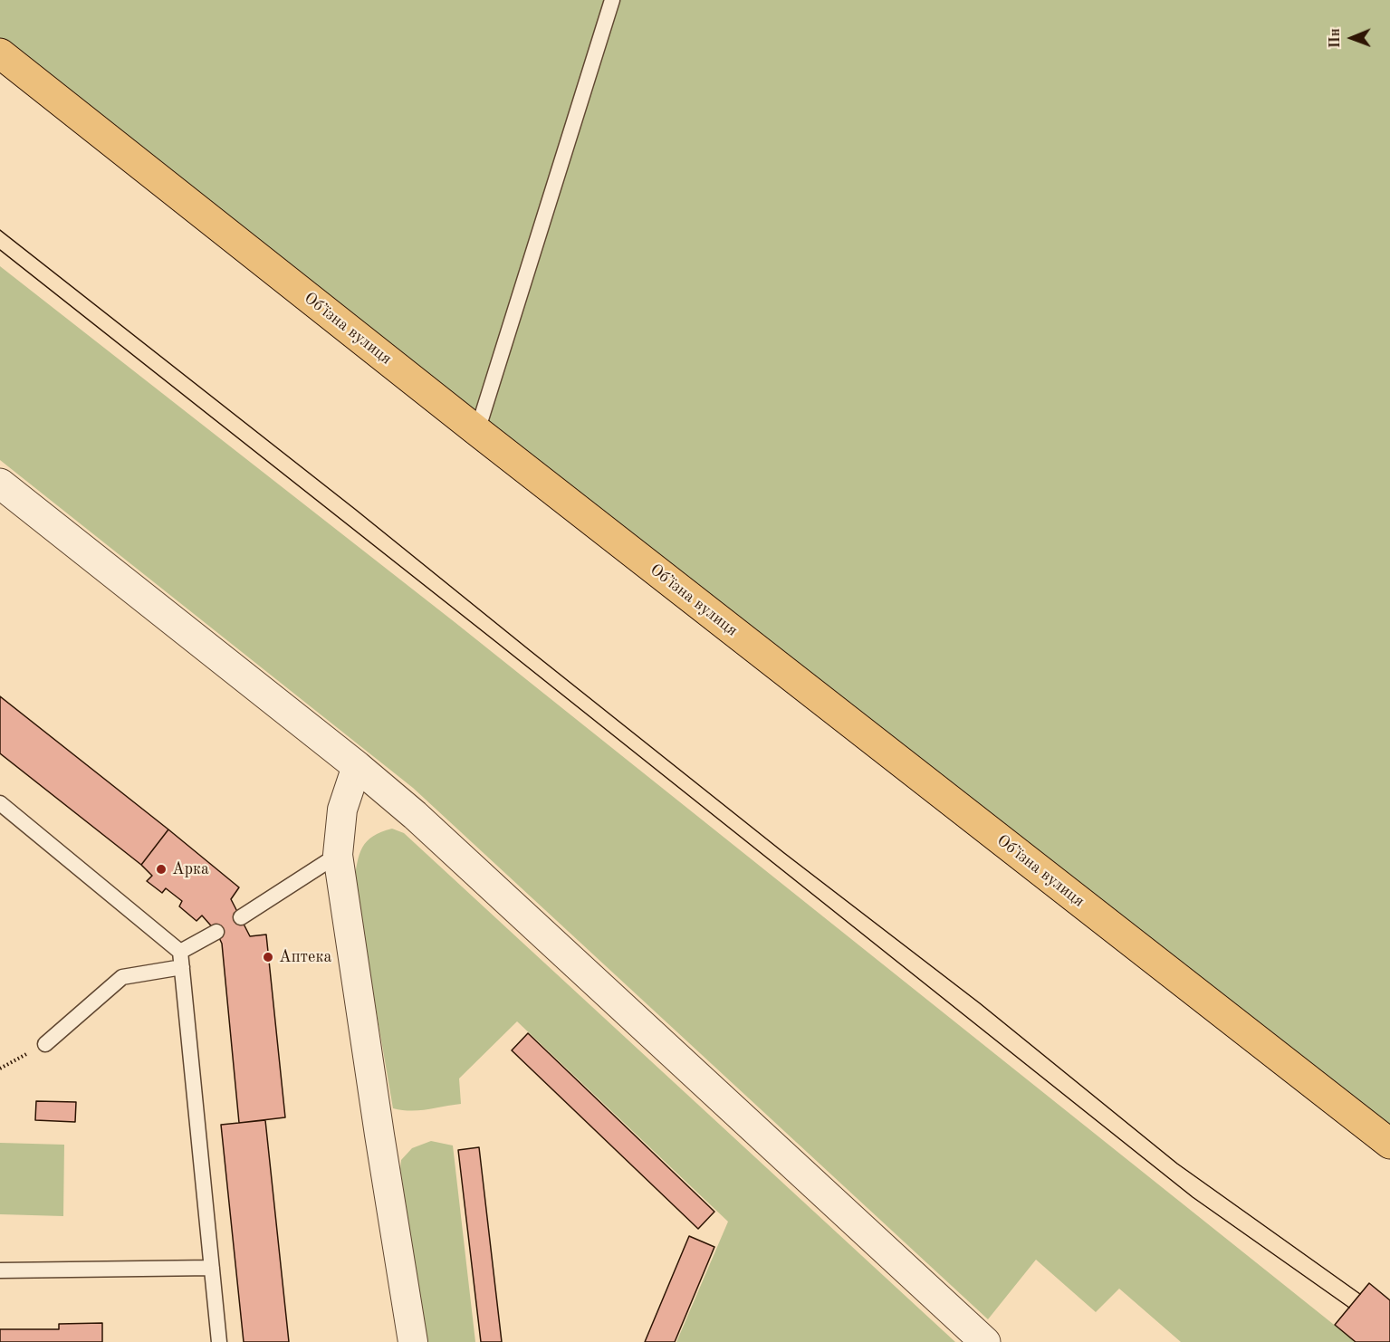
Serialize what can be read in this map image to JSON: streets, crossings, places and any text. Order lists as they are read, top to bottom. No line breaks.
{"streets":{"main road":["Обʼїзна вулиця"]},"places":["Арка","Аптека"],"north":"left"}
